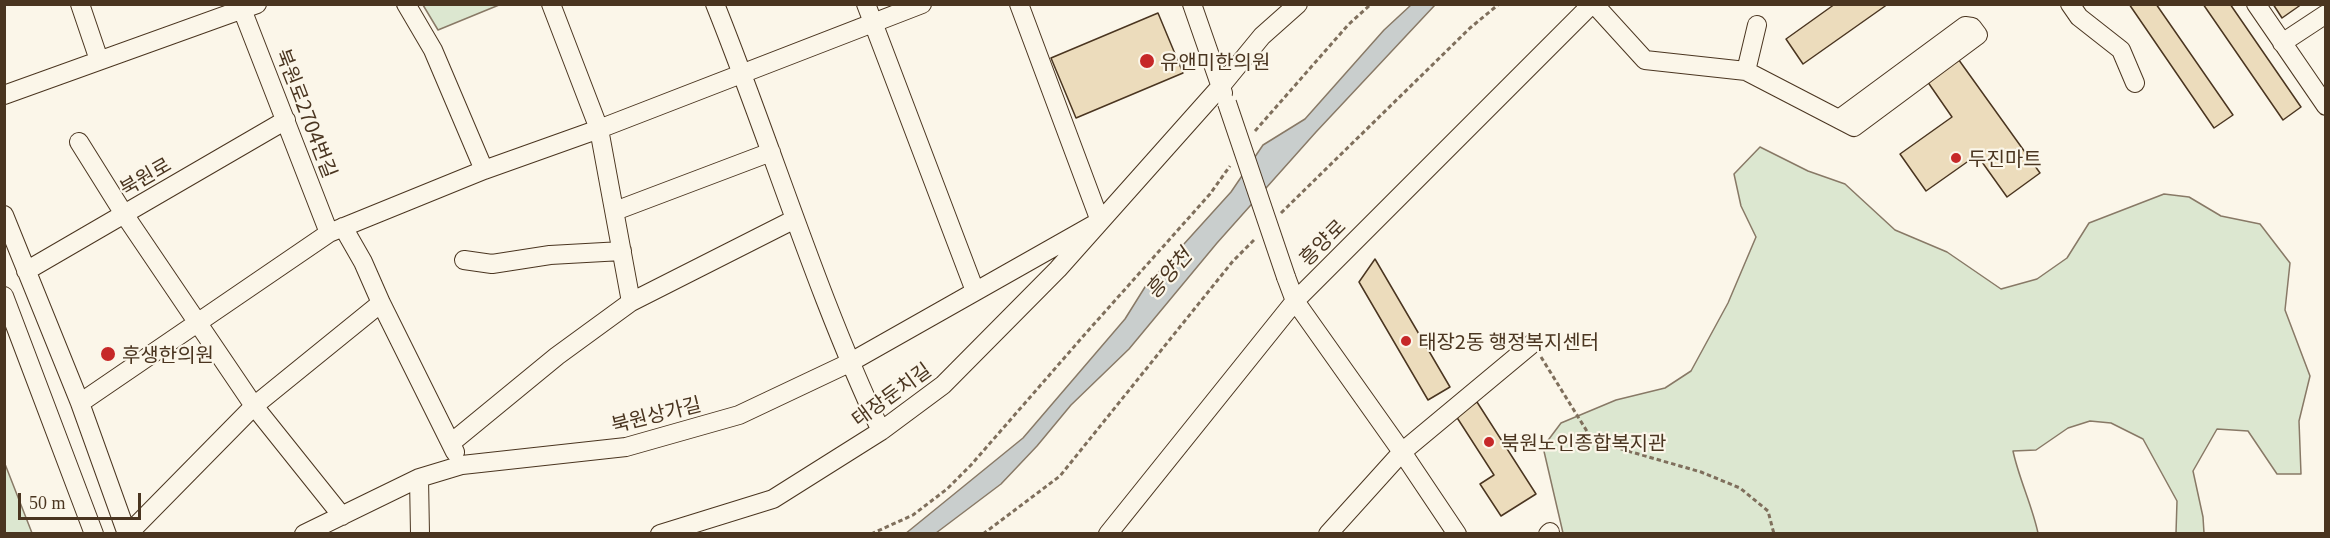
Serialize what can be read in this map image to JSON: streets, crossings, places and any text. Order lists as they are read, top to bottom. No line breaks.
{"streets":{"street":["북원로2704번길","북원로","흥양로","태장둔치길","북원상가길"]},"crossings":[["북원로2704번길","북원로"],["태장둔치길","북원상가길"]],"water":["흥양천"],"places":["유앤미한의원","두진마트","태장2동 행정복지센터","후생한의원","북원노인종합복지관"],"scale_bar":"50 m"}
